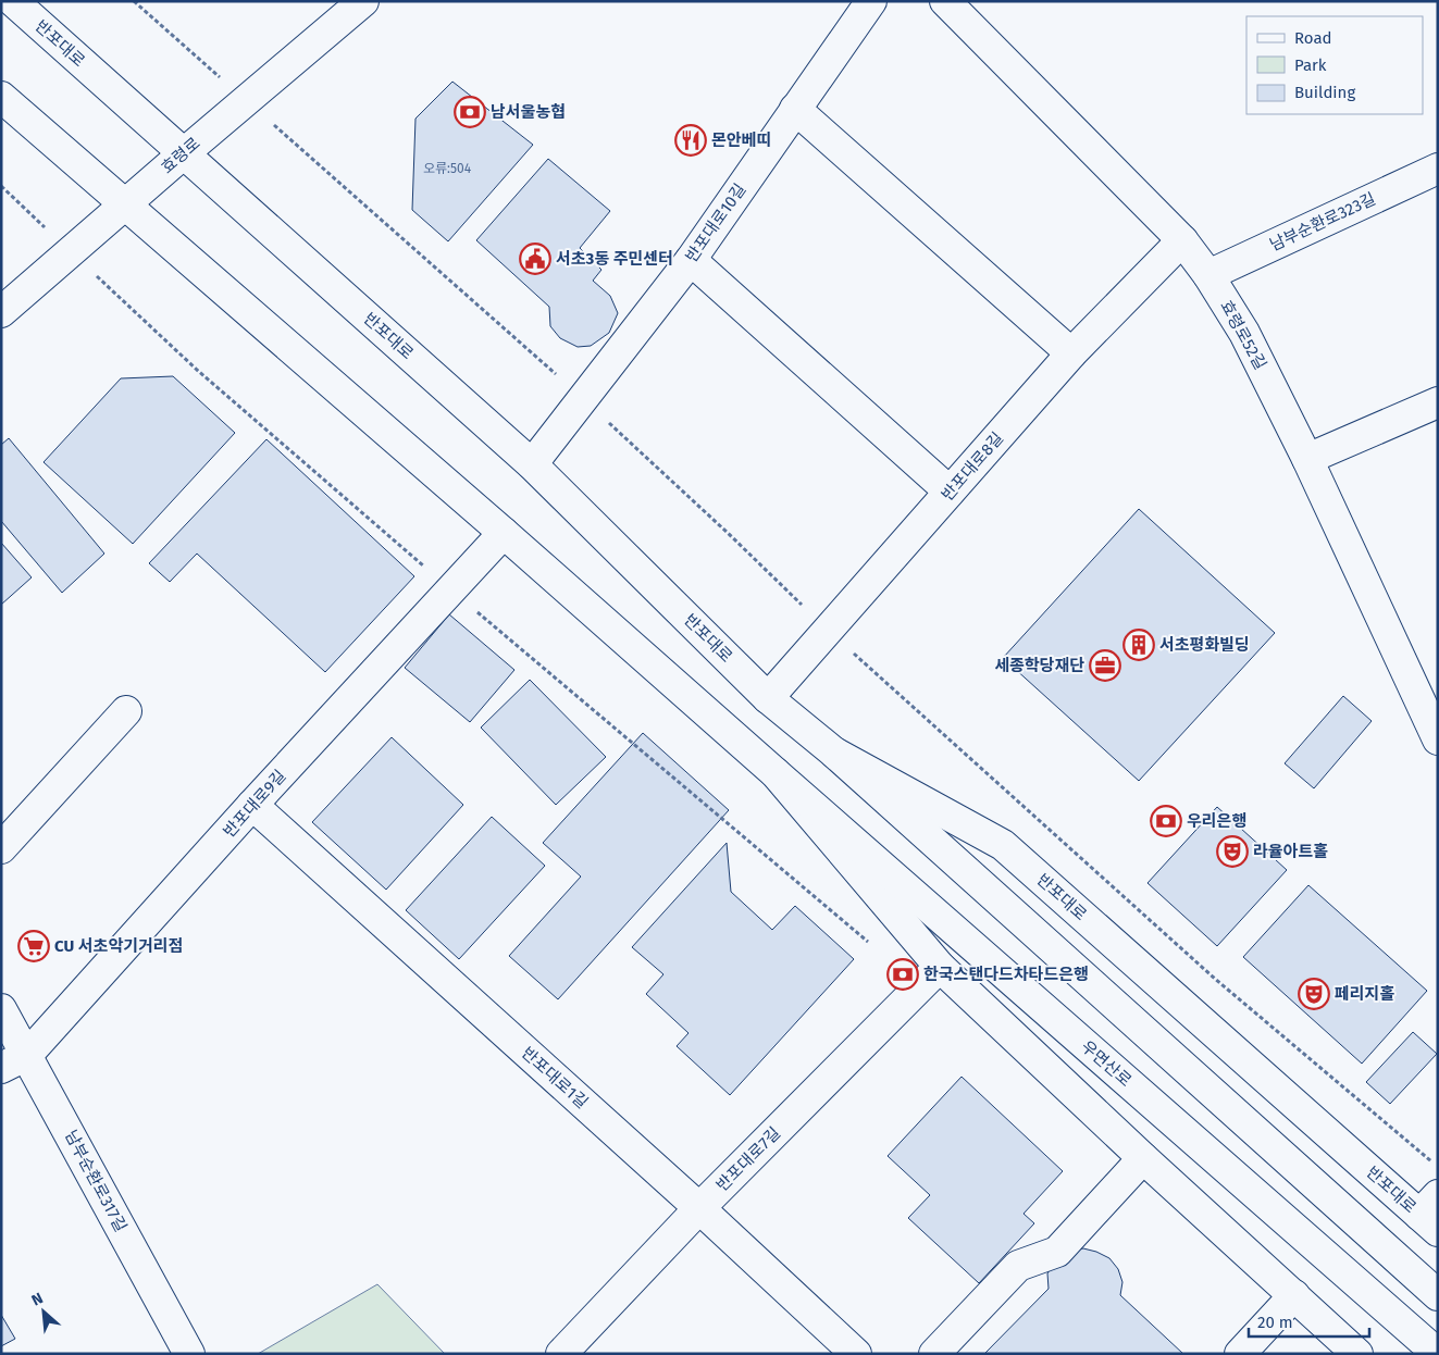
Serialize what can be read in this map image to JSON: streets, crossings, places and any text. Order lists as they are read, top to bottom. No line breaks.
{"streets":{"main road":["반포대로","효령로","남부순환로323길","반포대로10길","효령로52길","반포대로8길","반포대로9길","우면산로","반포대로1길","반포대로7길","남부순환로317길"]},"crossings":[["반포대로","효령로"],["반포대로","반포대로10길"],["반포대로","반포대로8길"],["남부순환로323길","효령로52길"],["효령로52길","반포대로8길"],["반포대로9길","반포대로1길"],["반포대로9길","남부순환로317길"],["반포대로1길","반포대로7길"]],"places":{"bank":["남서울농협","우리은행","한국스탠다드차타드은행"],"restaurant":["몬안베띠"],"public building":["서초3동 주민센터"],"building":["서초평화빌딩"],"office":["세종학당재단"],"theatre":["라율아트홀","페리지홀"],"supermarket":["CU 서초악기거리점"]},"house_numbers":["오류:504"],"legend":["Road","Park","Building"],"scale_bar":"20 m","north":"top left"}
